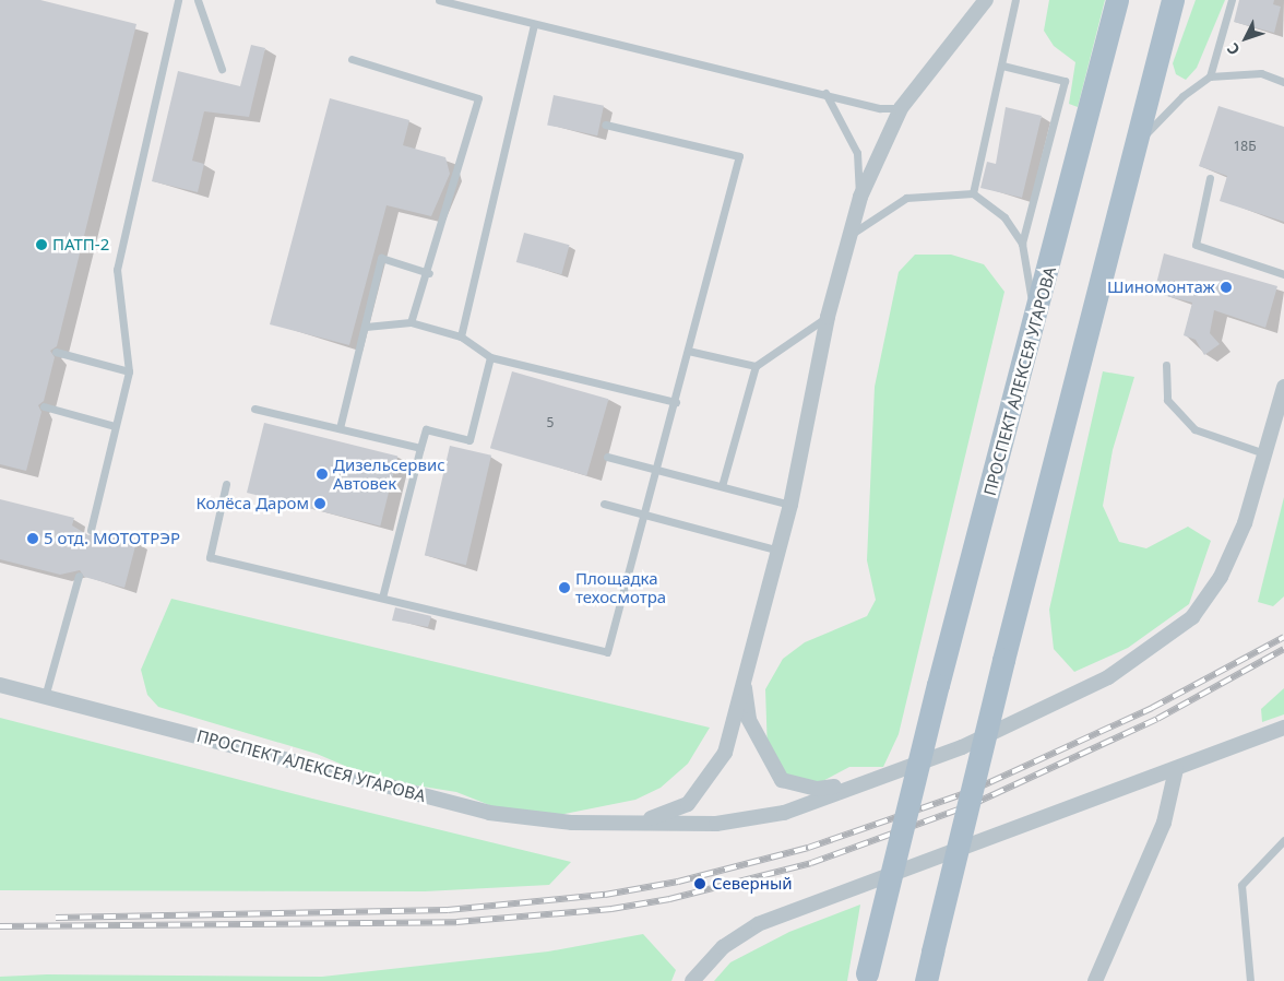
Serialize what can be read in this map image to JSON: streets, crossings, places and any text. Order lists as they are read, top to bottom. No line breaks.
{"streets":{"main road":["ПРОСПЕКТ АЛЕКСЕЯ УГАРОВА"]},"places":["ПАТП-2","Шиномонтаж","Дизельсервис Автовек","Колёса Даром","5 отд. МОТОТРЭР","Площадка техосмотра","Северный"],"house_numbers":["18Б","5"],"north":"bottom left"}
